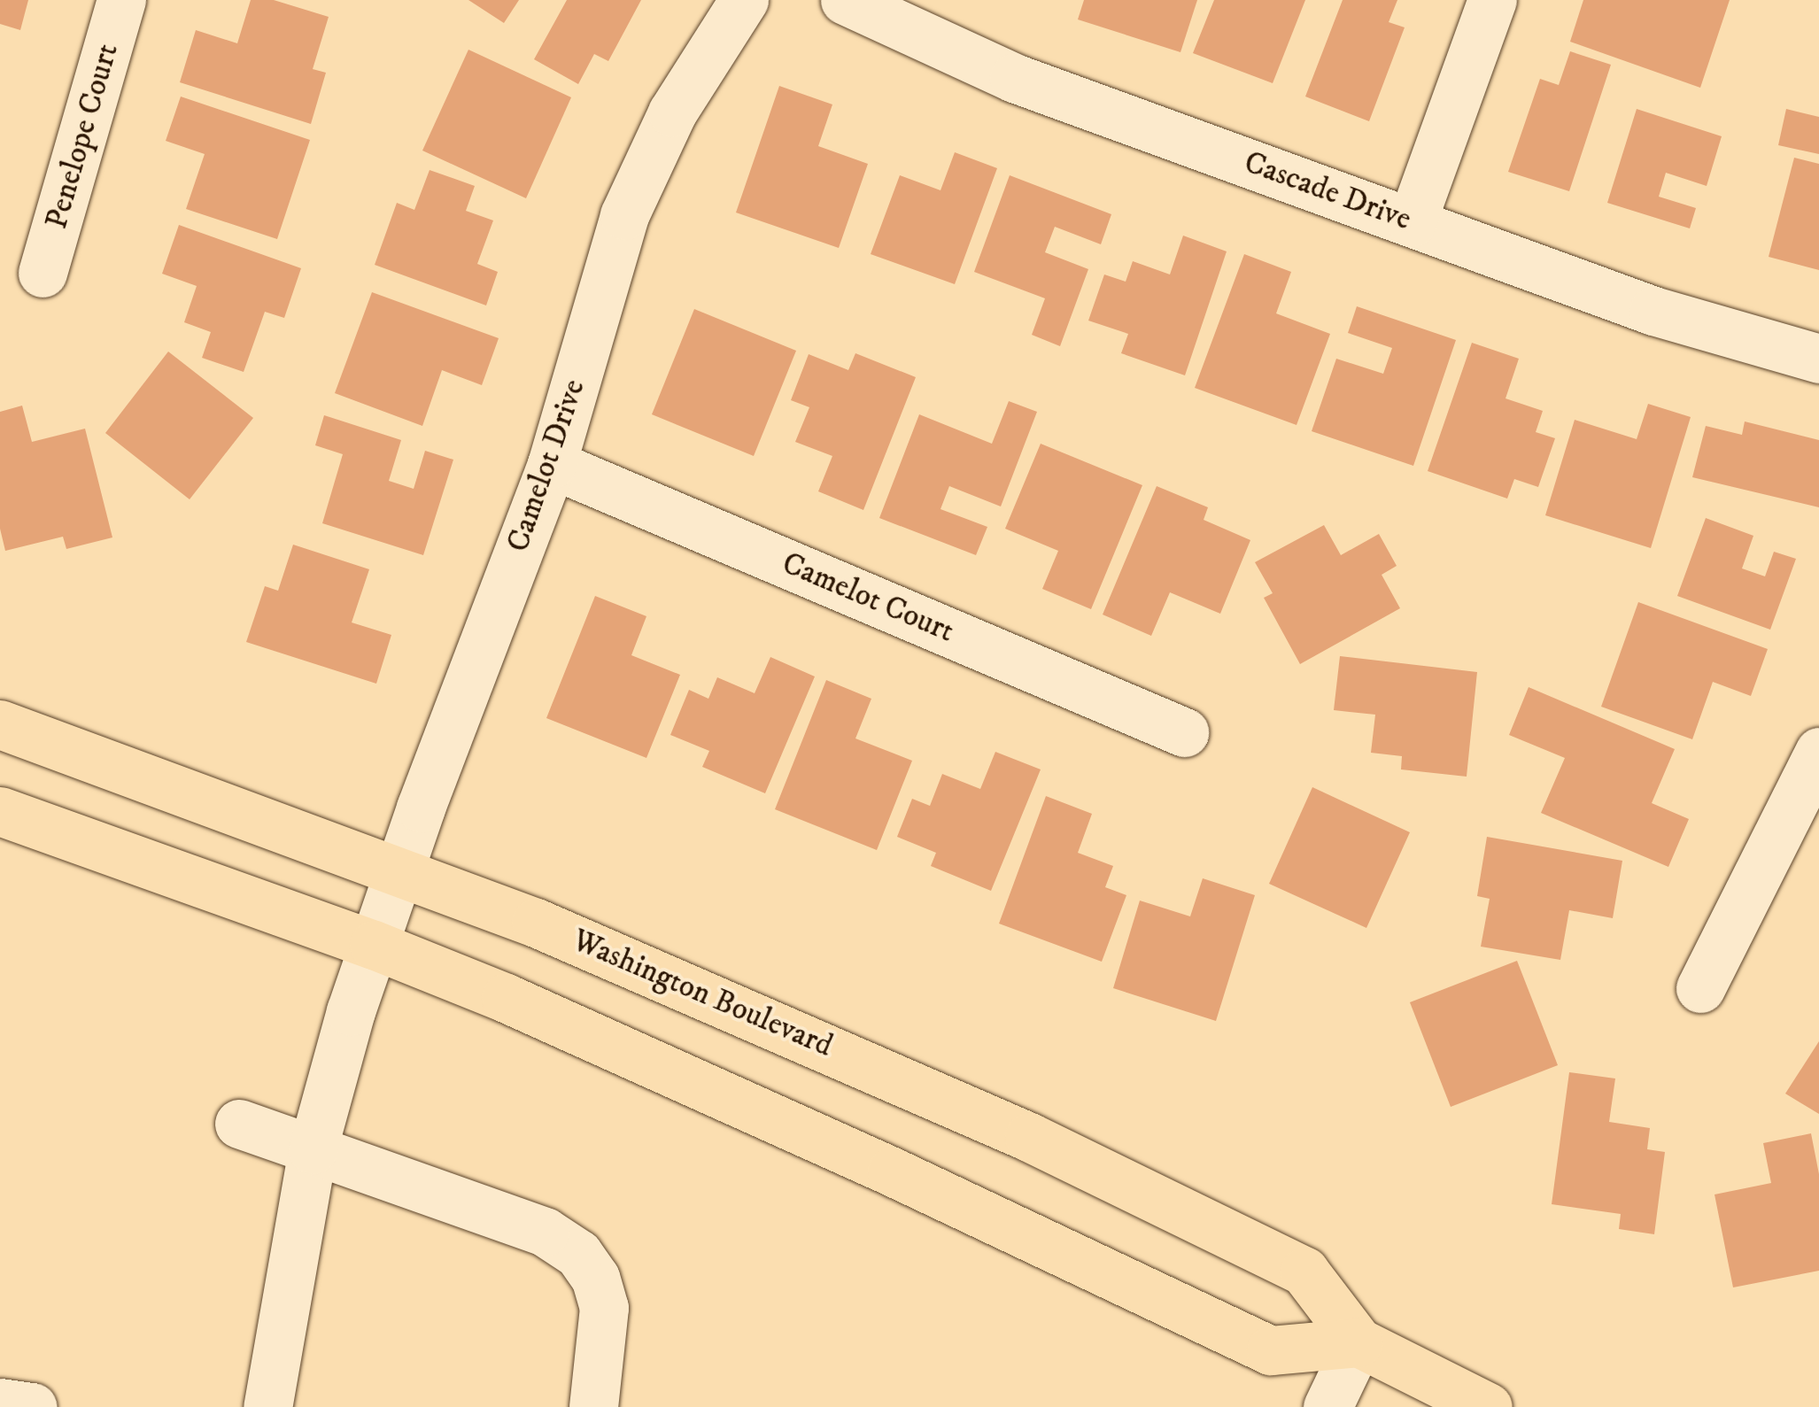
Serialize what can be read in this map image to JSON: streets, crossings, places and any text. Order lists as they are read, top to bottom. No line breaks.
{"streets":{"main road":["Washington Boulevard"],"street":["Penelope Court","Cascade Drive","Camelot Drive","Camelot Court"]},"crossings":[["Camelot Drive","Camelot Court"],["Camelot Drive","Washington Boulevard"]]}
